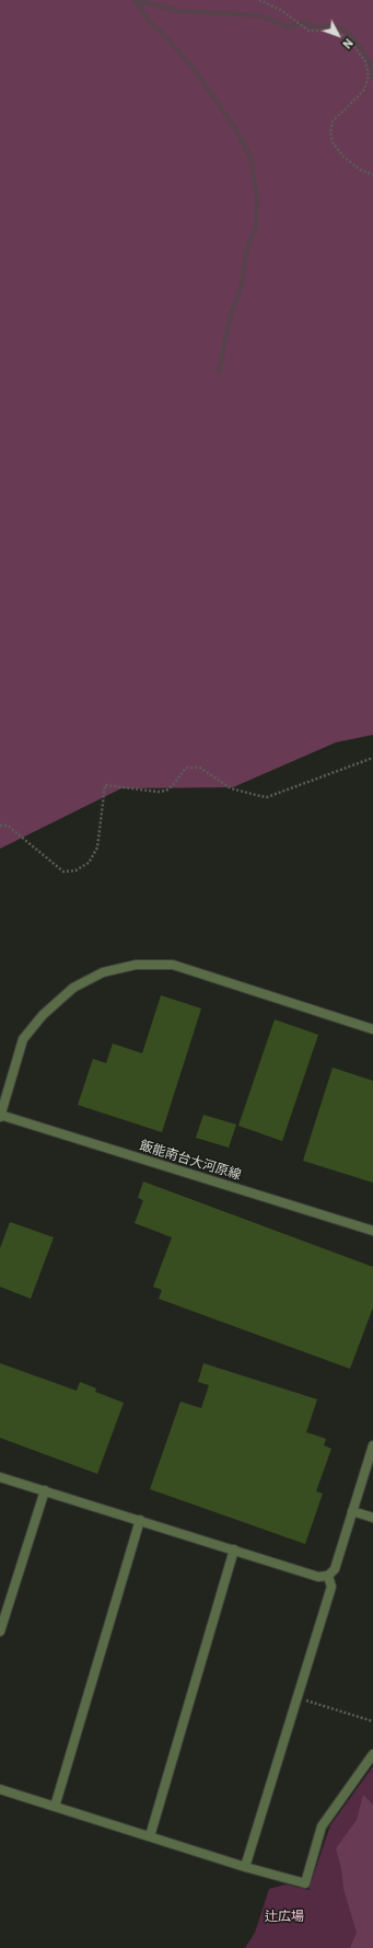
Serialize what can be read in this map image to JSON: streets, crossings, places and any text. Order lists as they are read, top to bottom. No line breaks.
{"streets":{"street":["飯能南台大河原線"]},"parks":["辻広場"],"north":"bottom right"}
